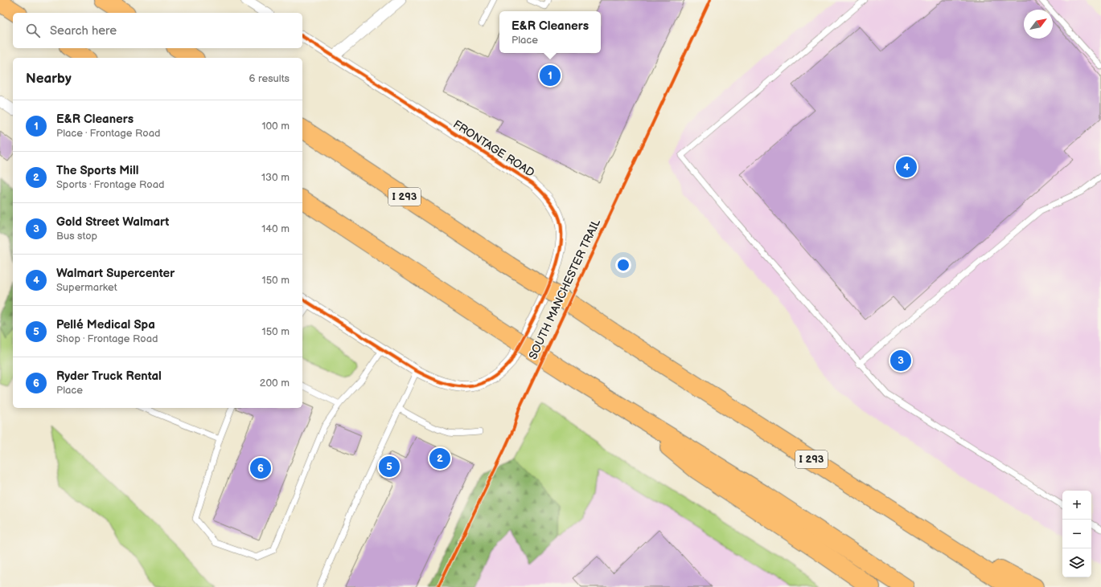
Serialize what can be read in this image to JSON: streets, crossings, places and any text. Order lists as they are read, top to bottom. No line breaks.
{"streets":{"highway":["I 293"],"street":["FRONTAGE ROAD"],"cycle path":["SOUTH MANCHESTER TRAIL"]},"north":"top right","page":{"popup":["E&R Cleaners","Place"],"search":"Search here","heading":["Nearby","6 results"],"pins":["1","4","3","2","5","6"],"list":[{"mark":"1","name":"E&R Cleaners","note":"Place · Frontage Road","value":"100 m"},{"mark":"2","name":"The Sports Mill","note":"Sports · Frontage Road","value":"130 m"},{"mark":"3","name":"Gold Street Walmart","note":"Bus stop","value":"140 m"},{"mark":"4","name":"Walmart Supercenter","note":"Supermarket","value":"150 m"},{"mark":"5","name":"Pellé Medical Spa","note":"Shop · Frontage Road","value":"150 m"},{"mark":"6","name":"Ryder Truck Rental","note":"Place","value":"200 m"}],"map_buttons":["+","−"]}}
